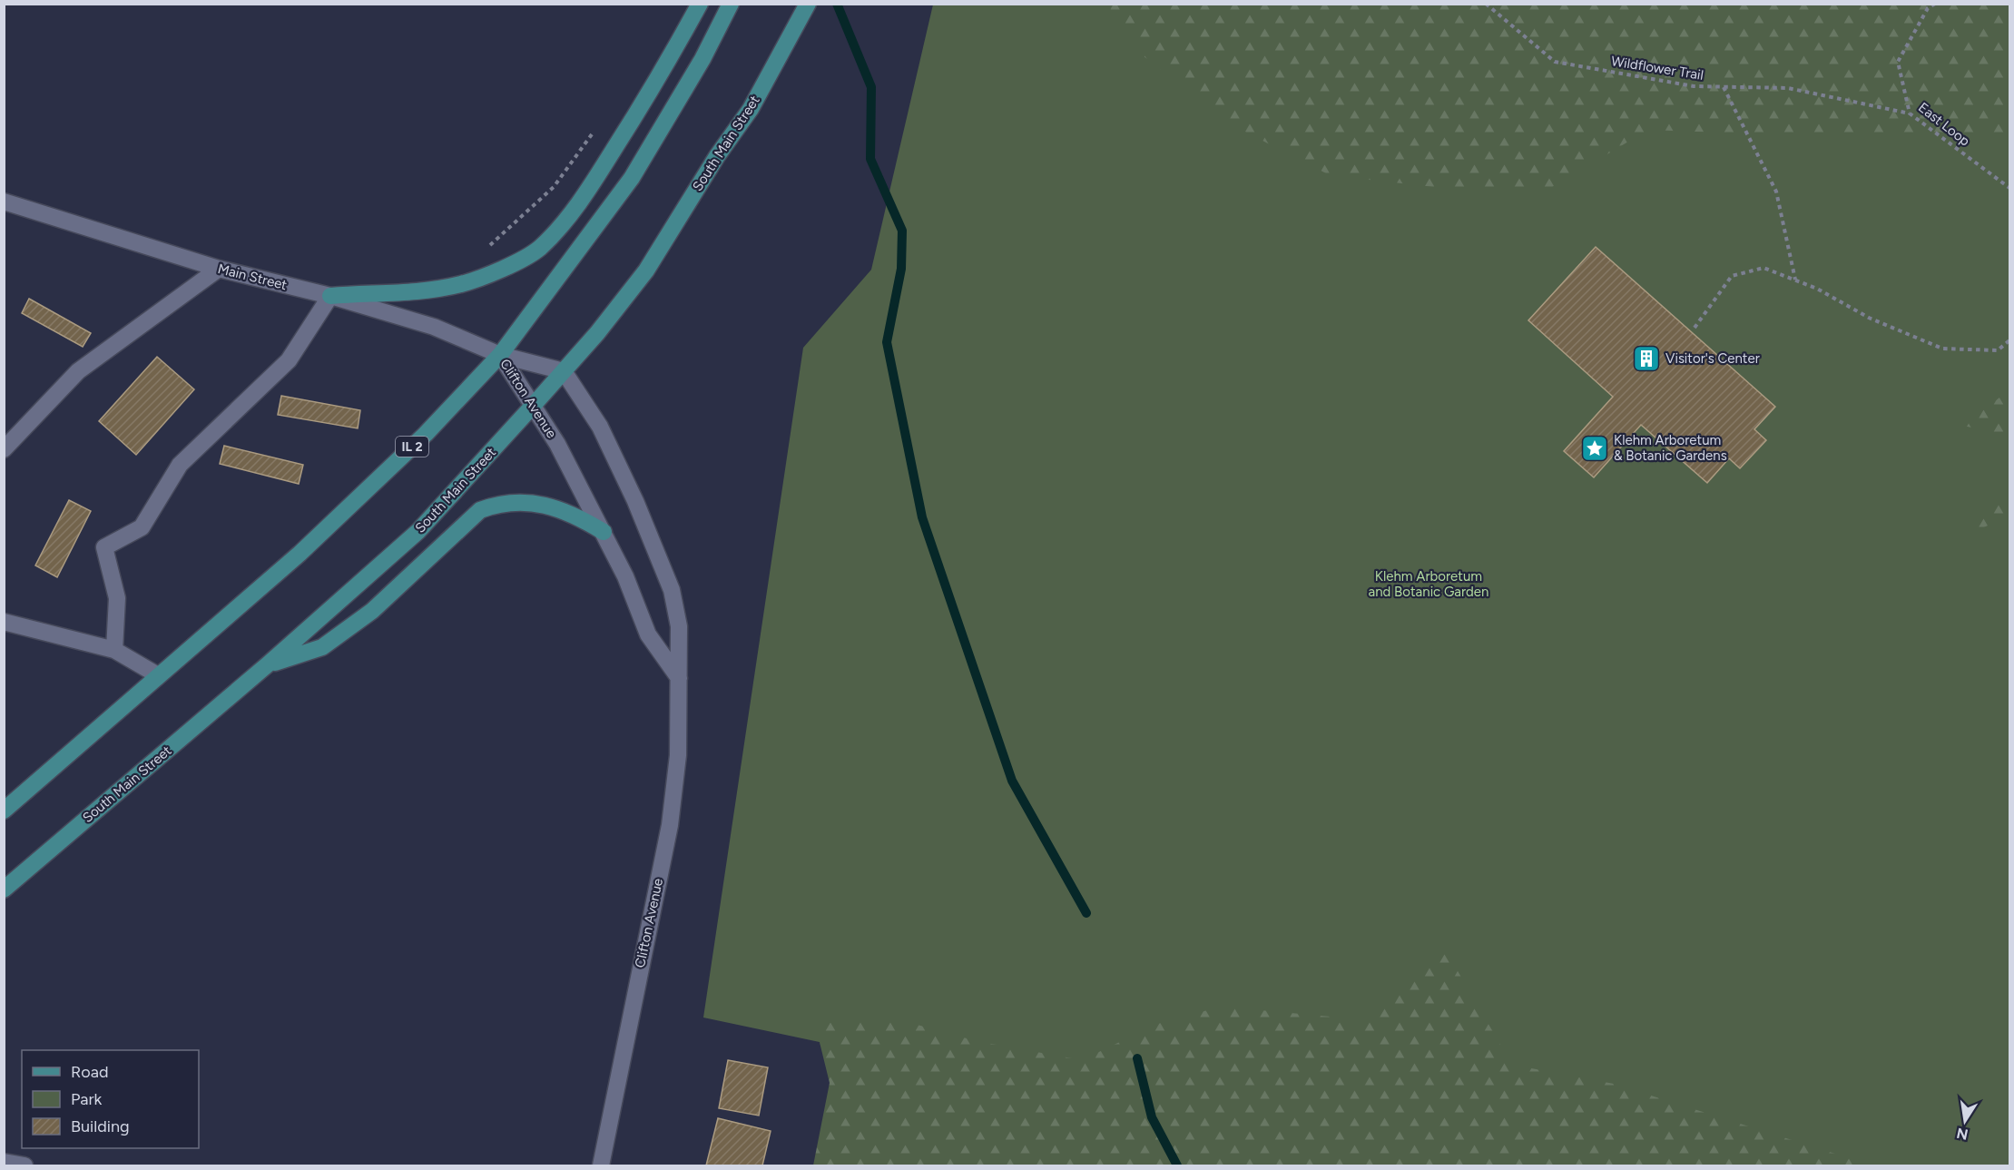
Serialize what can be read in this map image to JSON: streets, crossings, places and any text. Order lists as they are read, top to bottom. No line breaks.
{"streets":{"main road":["South Main Street","IL 2"],"street":["Main Street","Clifton Avenue"],"path":["Wildflower Trail","East Loop"]},"crossings":[["Wildflower Trail","East Loop"],["South Main Street","Clifton Avenue"],["Main Street","Clifton Avenue"],["Main Street","IL 2"],["Clifton Avenue","IL 2"]],"parks":["Klehm Arboretum and Botanic Garden"],"places":{"building":["Visitor's Center"],"place":["Klehm Arboretum & Botanic Gardens"]},"legend":["Road","Park","Building"],"north":"bottom"}
